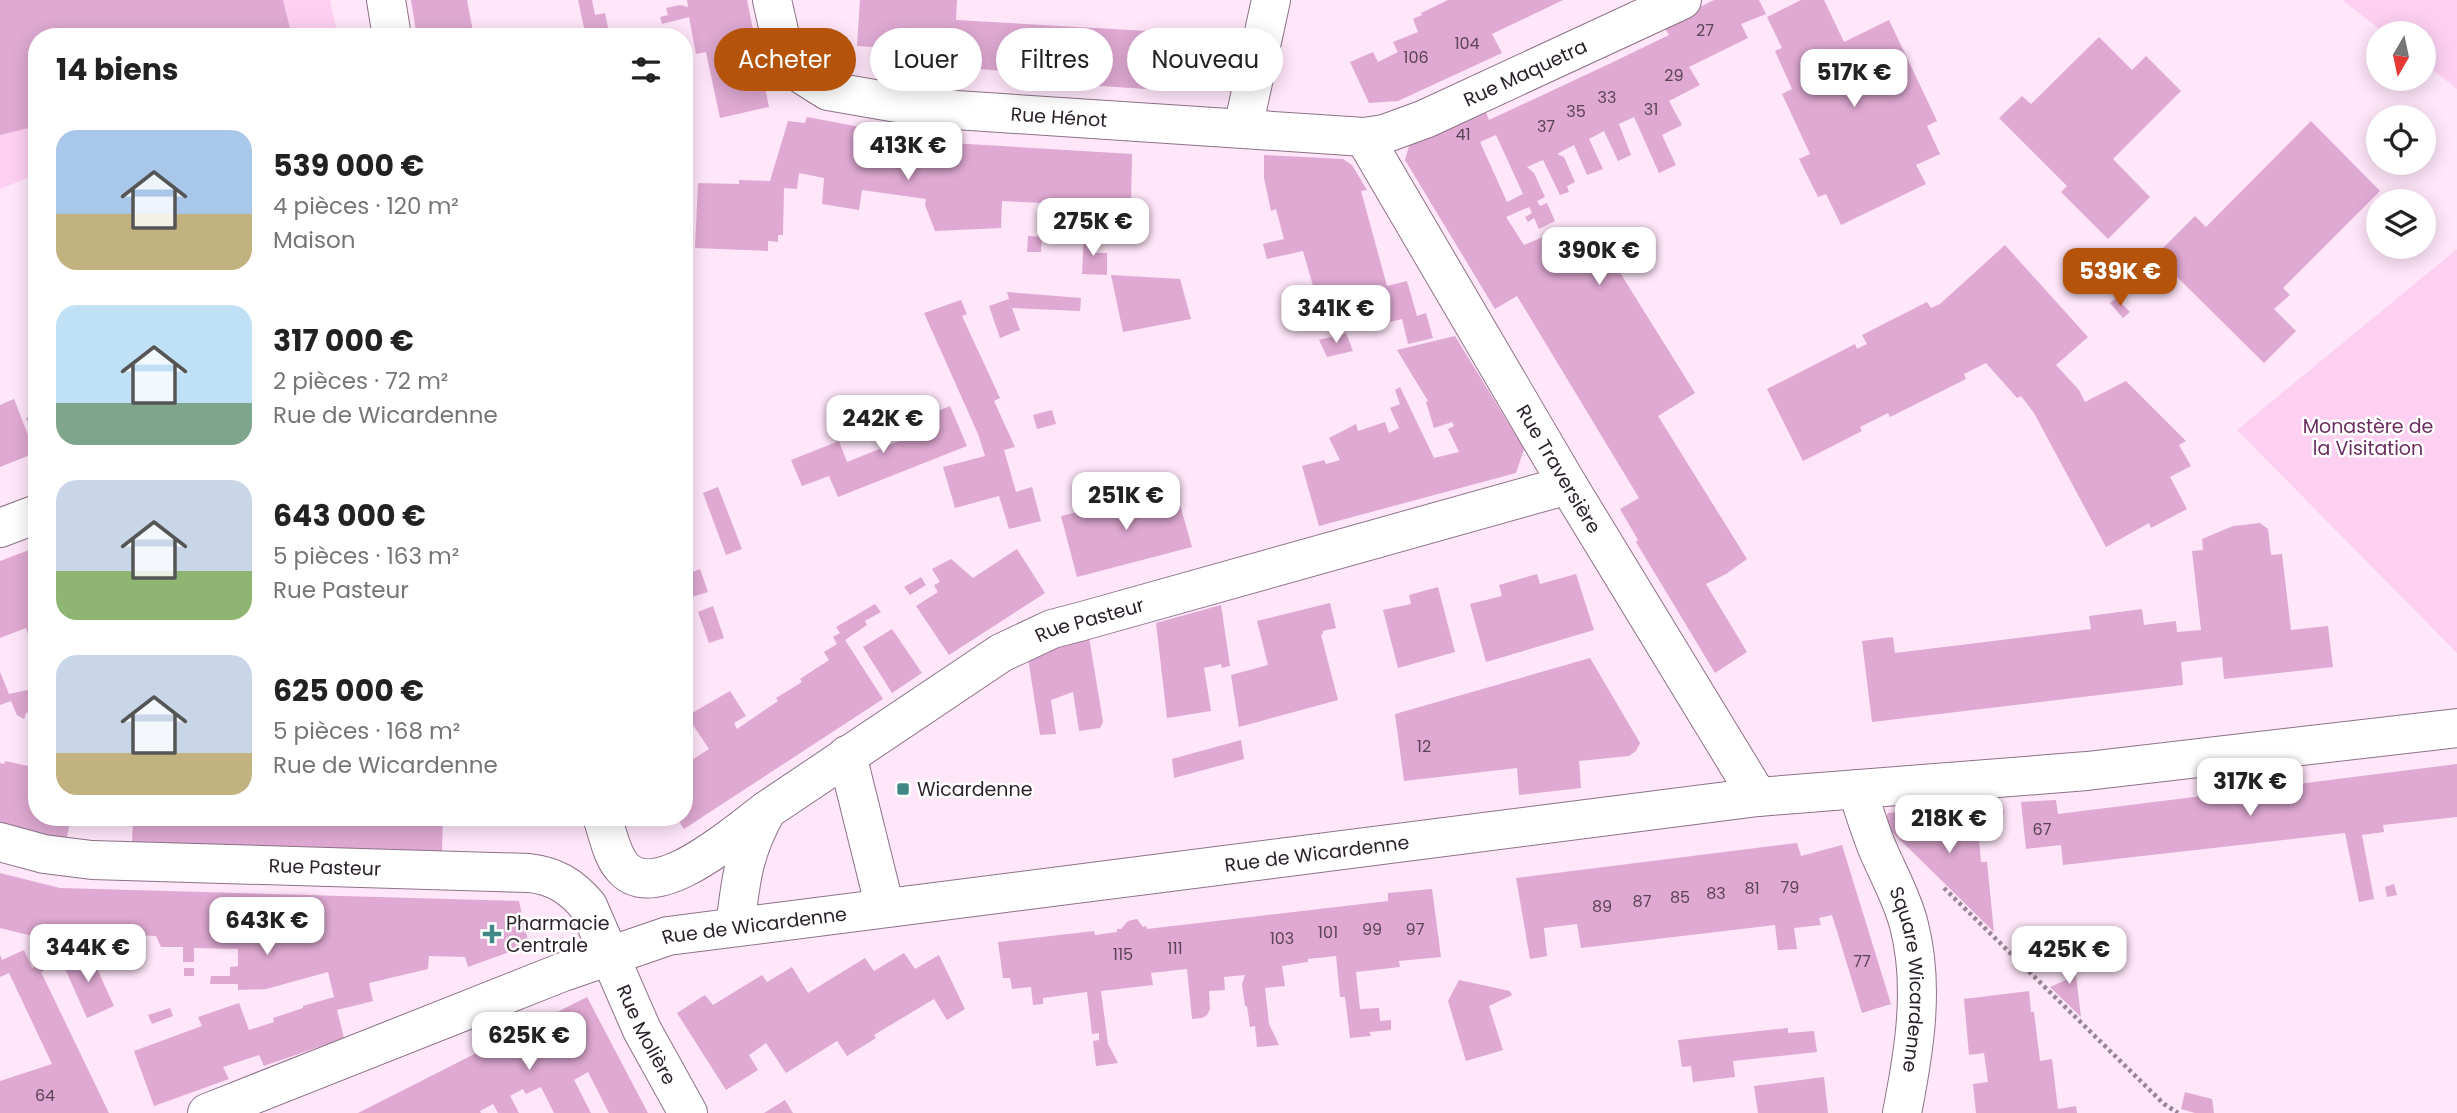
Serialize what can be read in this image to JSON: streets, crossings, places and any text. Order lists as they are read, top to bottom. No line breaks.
{"streets":{"street":["Rue Maquetra","Rue Hénot","Rue Traversière","Rue Pasteur","Rue de Wicardenne","Square Wicardenne","Rue Molière"]},"crossings":[["Rue Maquetra","Rue Hénot"],["Rue Maquetra","Rue Traversière"],["Rue Hénot","Rue Traversière"],["Rue Traversière","Rue Pasteur"],["Rue Traversière","Rue de Wicardenne"],["Rue Pasteur","Rue de Wicardenne"],["Rue Pasteur","Rue Molière"],["Rue de Wicardenne","Square Wicardenne"],["Rue de Wicardenne","Rue Molière"]],"parks":["Monastère de la Visitation"],"places":{"transit":["Wicardenne"],"health":["Pharmacie Centrale"]},"house_numbers":["27","104","106","29","33","31","35","37","41","12","67","79","81","83","85","87","89","99","97","101","103","111","115","77","64"],"north":"bottom","page":{"chip":["Acheter","Louer","Filtres","Nouveau"],"heading":"14 biens","price":["517K €","413K €","275K €","390K €","539K €","341K €","242K €","251K €","317K €","218K €","643K €","344K €","425K €","625K €"],"list":[{"name":"539 000 €","note":"4 pièces · 120 m² · Maison"},{"name":"317 000 €","note":"2 pièces · 72 m² · Rue de Wicardenne"},{"name":"643 000 €","note":"5 pièces · 163 m² · Rue Pasteur"},{"name":"625 000 €","note":"5 pièces · 168 m² · Rue de Wicardenne"}]}}
